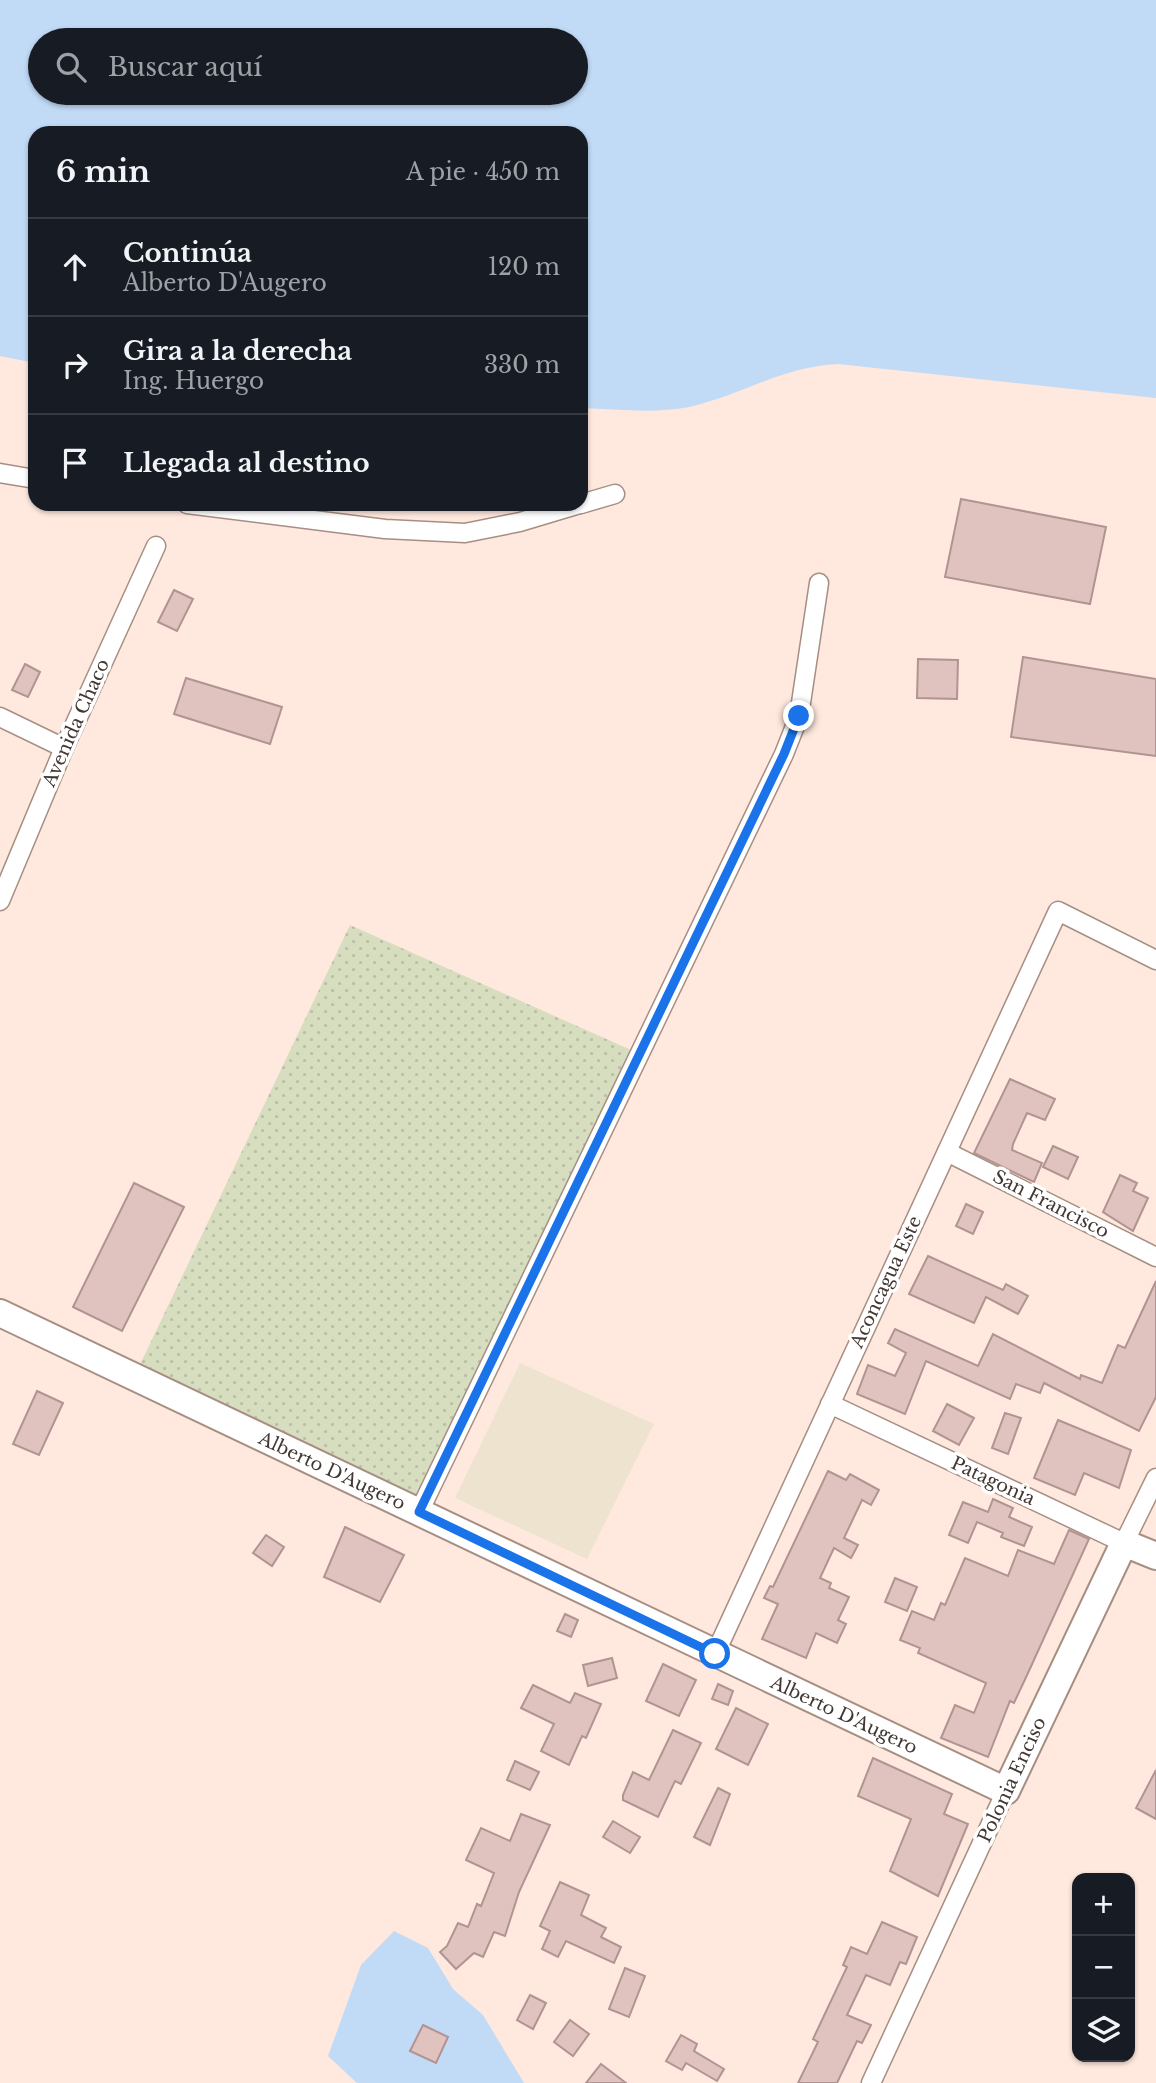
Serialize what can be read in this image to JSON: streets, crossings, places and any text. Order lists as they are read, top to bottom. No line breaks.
{"streets":{"main road":["Alberto D'Augero","Patagonia","Polonia Enciso"],"street":["Avenida Chaco","San Francisco","Aconcagua Este"]},"crossings":[["San Francisco","Aconcagua Este"],["Aconcagua Este","Alberto D'Augero"],["Aconcagua Este","Patagonia"],["Alberto D'Augero","Polonia Enciso"],["Patagonia","Polonia Enciso"]],"page":{"search":"Buscar aquí","heading":["6 min","A pie · 450 m"],"list":[["Continúa","Alberto D'Augero","120 m"],["Gira a la derecha","Ing. Huergo","330 m"],"Llegada al destino"],"map_buttons":["+","−"]}}
